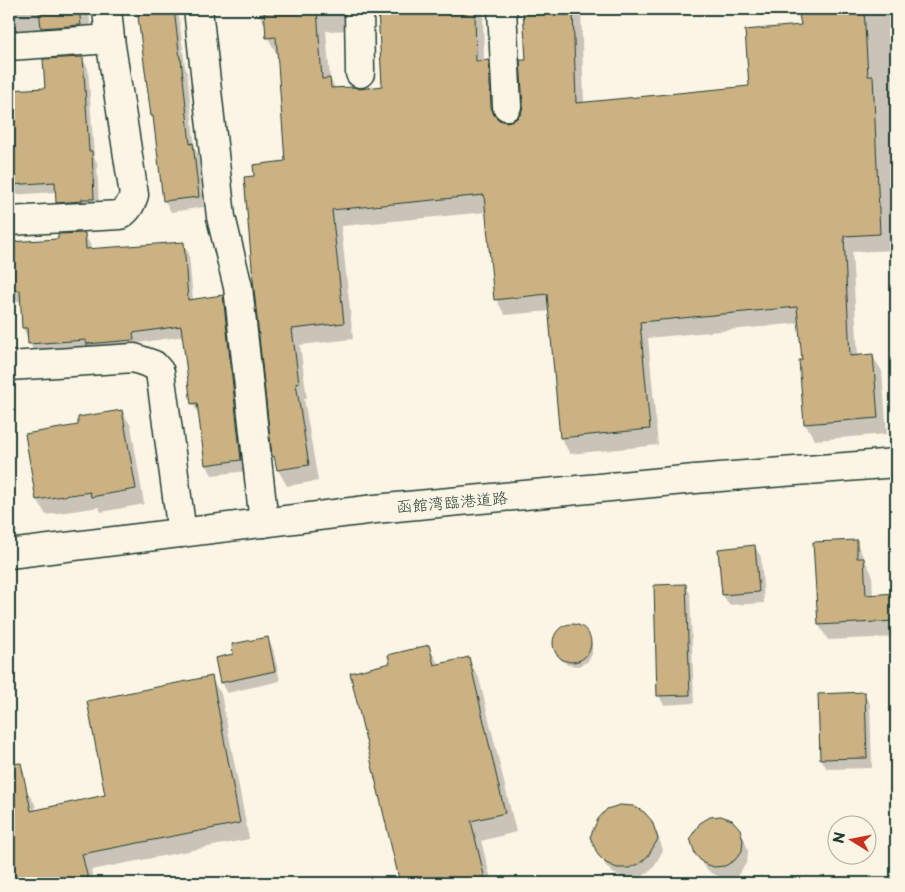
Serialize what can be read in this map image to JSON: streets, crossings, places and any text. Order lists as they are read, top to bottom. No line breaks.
{"streets":{"street":["函館湾臨港道路"]},"north":"left"}
